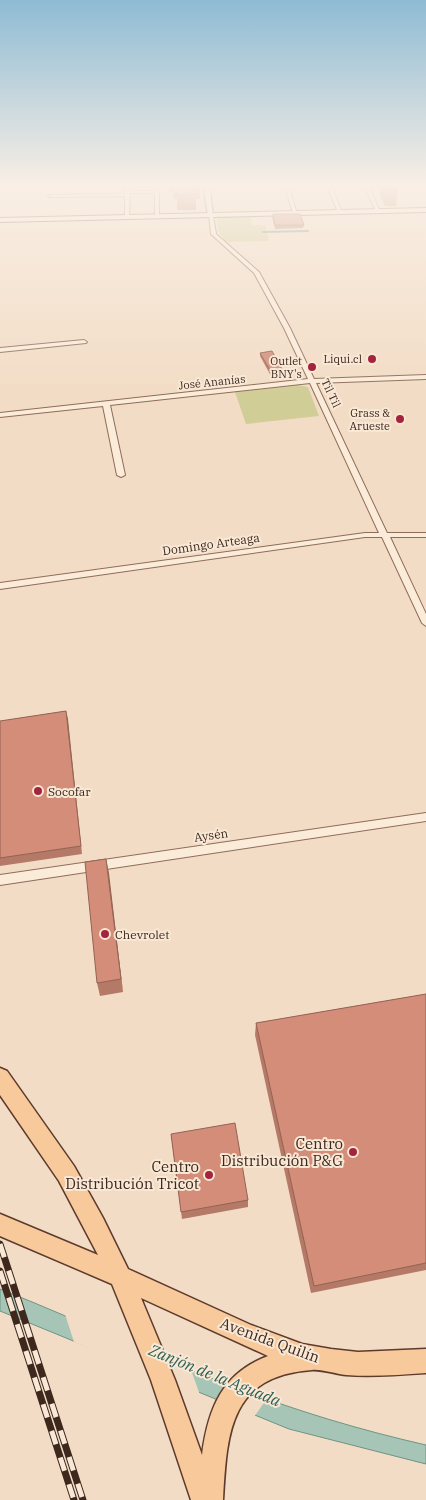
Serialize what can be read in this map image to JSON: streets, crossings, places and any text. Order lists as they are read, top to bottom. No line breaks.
{"streets":{"main road":["Avenida Quilín"],"street":["José Ananías","Til Til","Domingo Arteaga","Aysén"]},"crossings":[["José Ananías","Til Til"],["Til Til","Domingo Arteaga"]],"water":["Zanjón de la Aguada"],"places":["Liqui.cl","Outlet BNY's","Grass & Arueste","Socofar","Chevrolet","Centro Distribución P&G","Centro Distribución Tricot"]}
